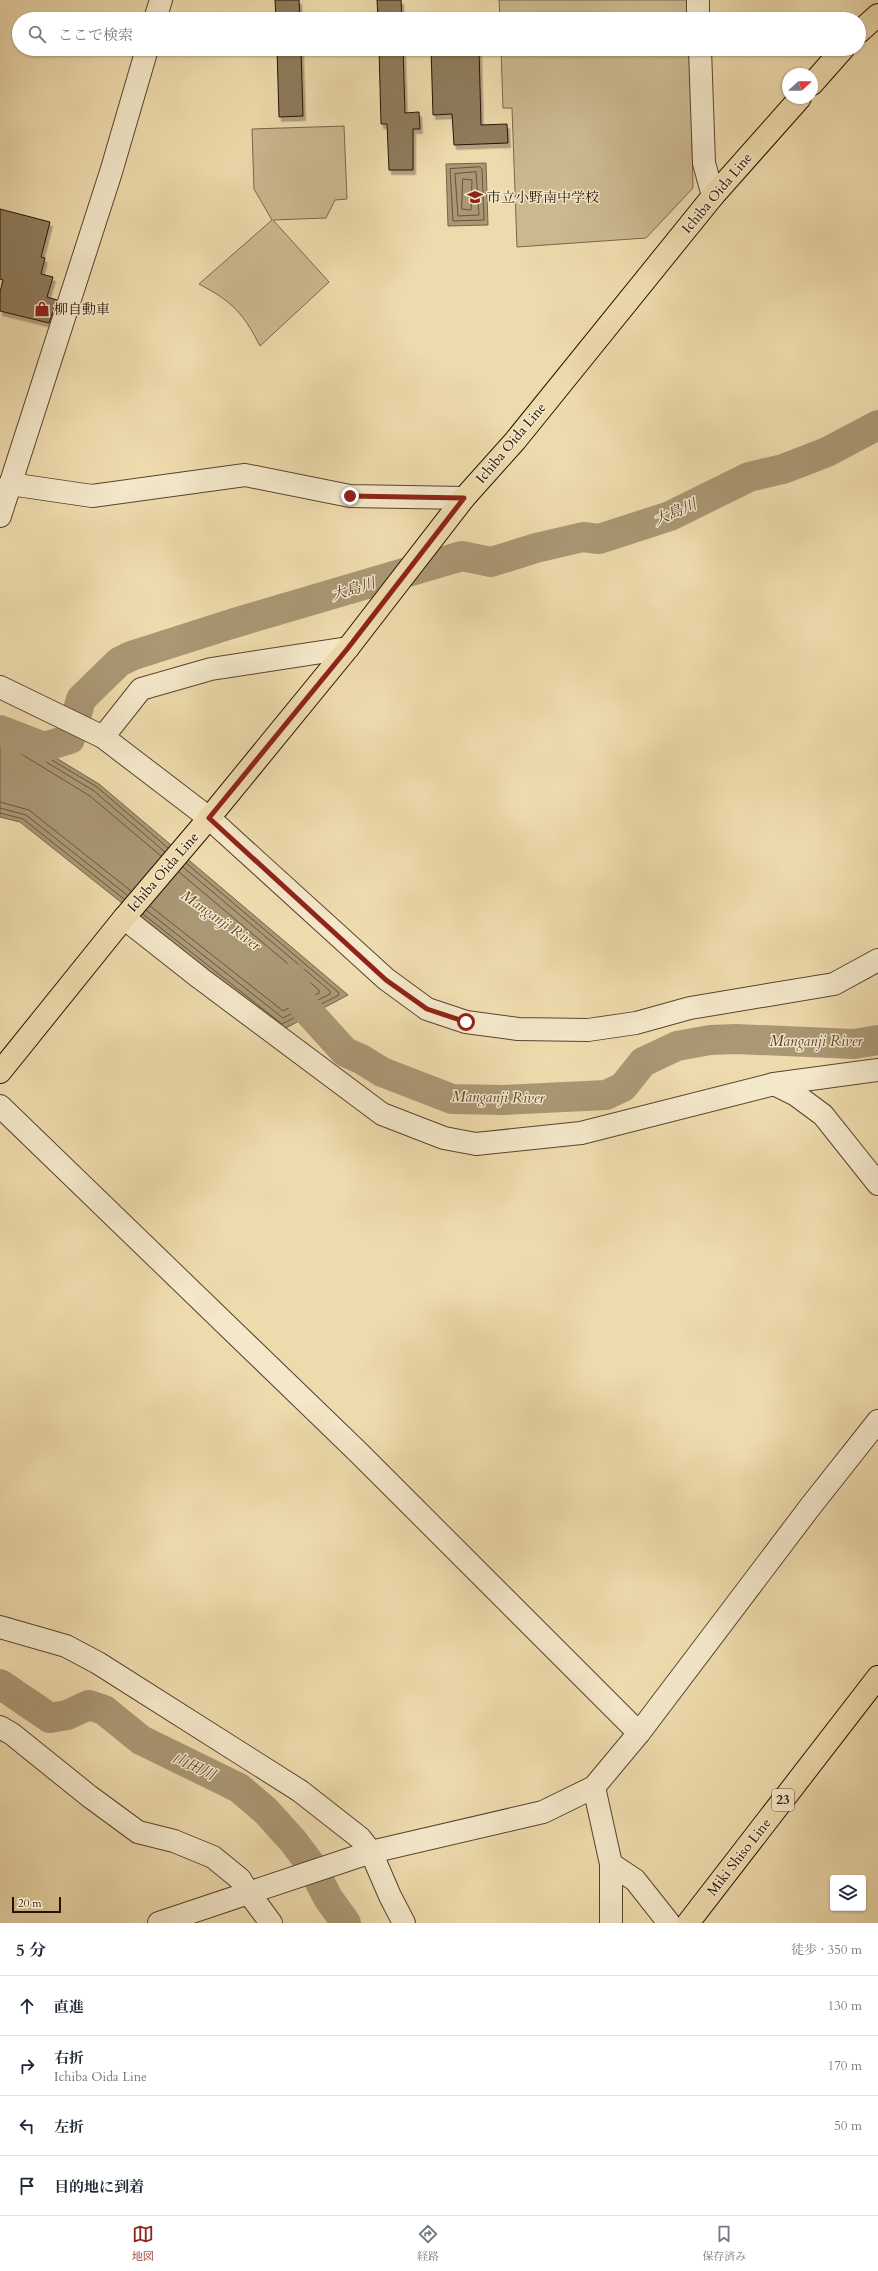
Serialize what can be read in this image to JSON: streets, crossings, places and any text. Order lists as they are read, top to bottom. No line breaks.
{"streets":{"main road":["Ichiba Oida Line","23","Miki Shiso Line"]},"water":["大島川","Manganji River","山田川"],"places":{"school or university":["市立小野南中学校"],"shop":["柳自動車"]},"scale_bar":"20 m","north":"right","page":{"search":"ここで検索","scale":"20 m","heading":["5 分","徒歩 · 350 m"],"list":[["直進","130 m"],["右折","Ichiba Oida Line","170 m"],["左折","50 m"],"目的地に到着"],"nav":["地図","経路","保存済み"]}}
